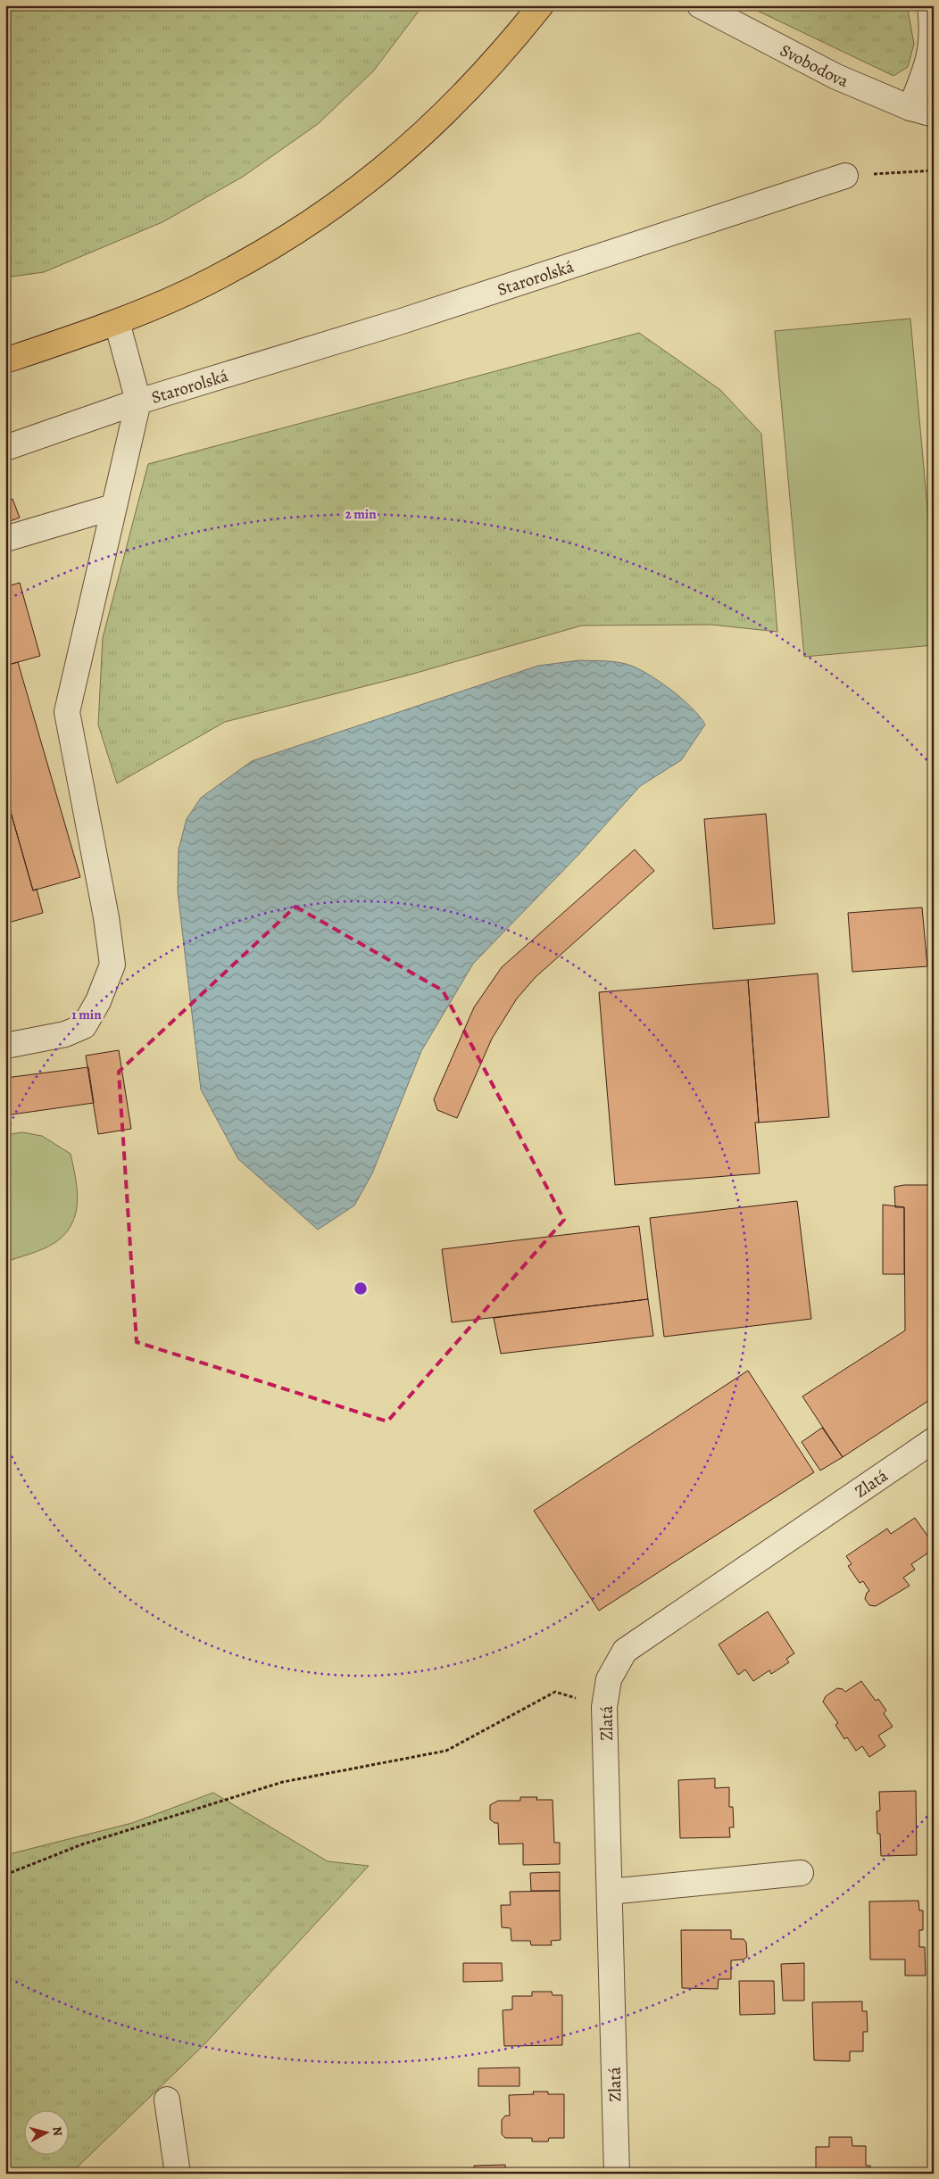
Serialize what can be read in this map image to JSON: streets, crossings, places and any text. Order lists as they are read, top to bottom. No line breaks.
{"streets":{"street":["Svobodova","Starorolská","Zlatá"]},"north":"right","rings":["2 min","1 min"]}
